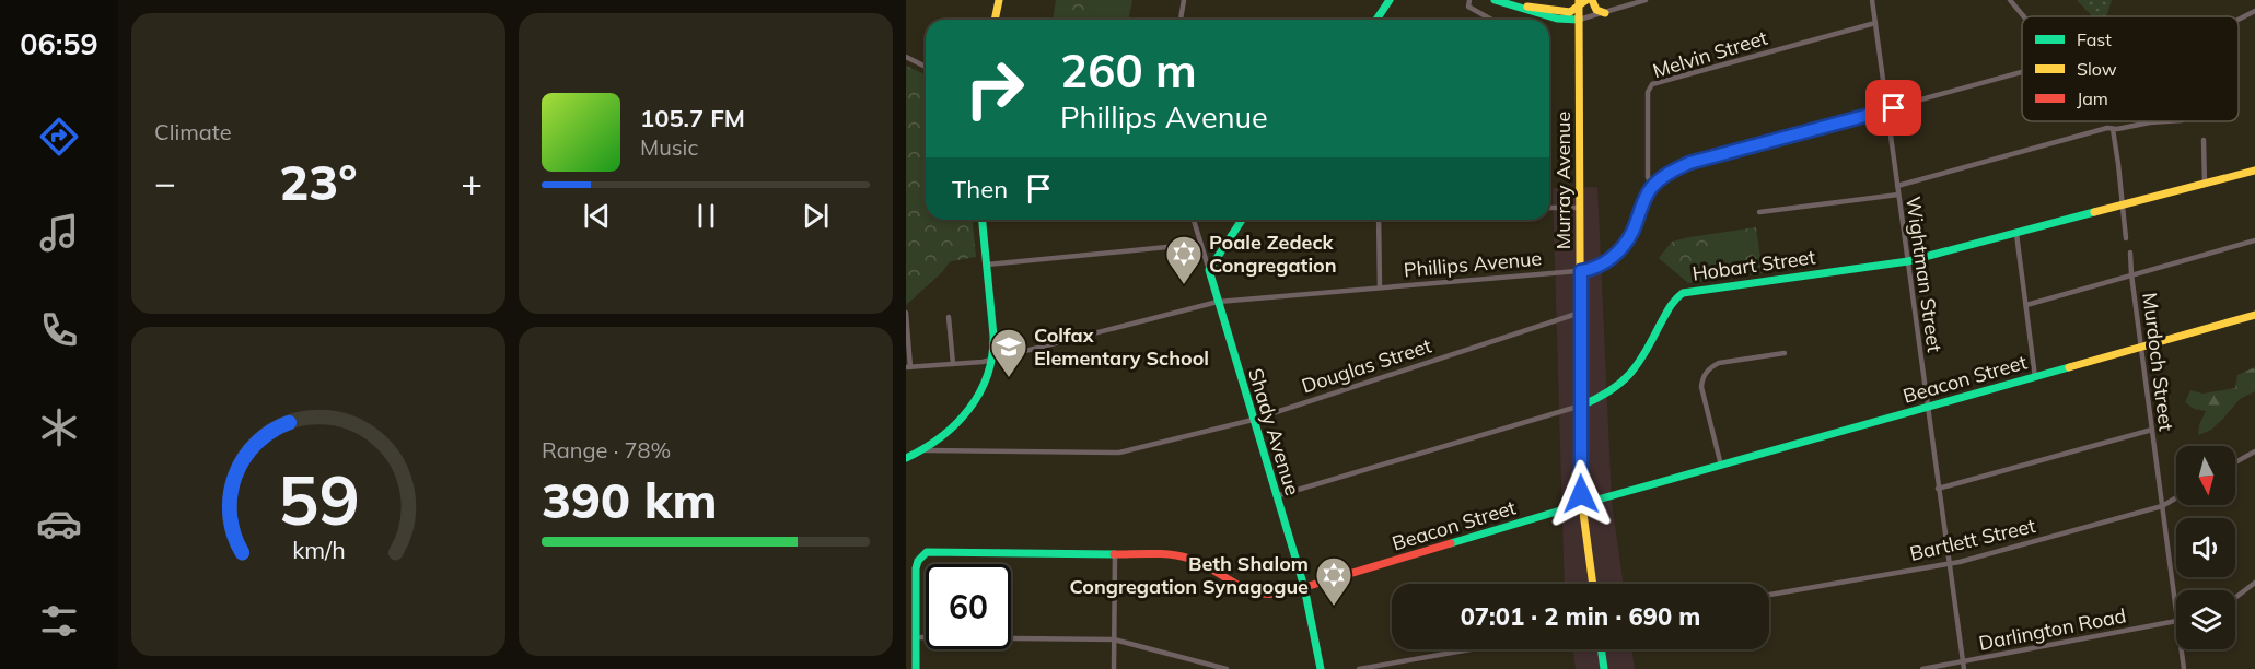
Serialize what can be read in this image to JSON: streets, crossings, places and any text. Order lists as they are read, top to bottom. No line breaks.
{"streets":{"main road":["Murray Avenue","Hobart Street","Beacon Street","Shady Avenue"],"street":["Melvin Street","Phillips Avenue","Wightman Street","Murdoch Street","Douglas Street","Bartlett Street","Darlington Road"]},"crossings":[["Melvin Street","Phillips Avenue"],["Melvin Street","Wightman Street"],["Murray Avenue","Phillips Avenue"],["Murray Avenue","Hobart Street"],["Murray Avenue","Douglas Street"],["Murray Avenue","Beacon Street"],["Phillips Avenue","Shady Avenue"],["Hobart Street","Wightman Street"],["Hobart Street","Shady Avenue"],["Wightman Street","Beacon Street"],["Wightman Street","Bartlett Street"],["Wightman Street","Darlington Road"],["Murdoch Street","Beacon Street"],["Murdoch Street","Bartlett Street"],["Douglas Street","Shady Avenue"],["Beacon Street","Shady Avenue"]],"places":{"synagogue":["Poale Zedeck Congregation","Beth Shalom Congregation Synagogue"],"school or university":["Colfax Elementary School"]},"legend":["Fast","Slow","Jam"],"north":"bottom","page":{"tabs":"06:59","tile":["Climate",["Range · 78%","390 km"]],"turn":["260 m","Phillips Avenue"],"song":["105.7 FM","Music"],"heat":["−","23°","+"],"then":"Then","limit":"60","trip":"07:01 · 2 min · 690 m","gauge":["59","km/h"]}}
